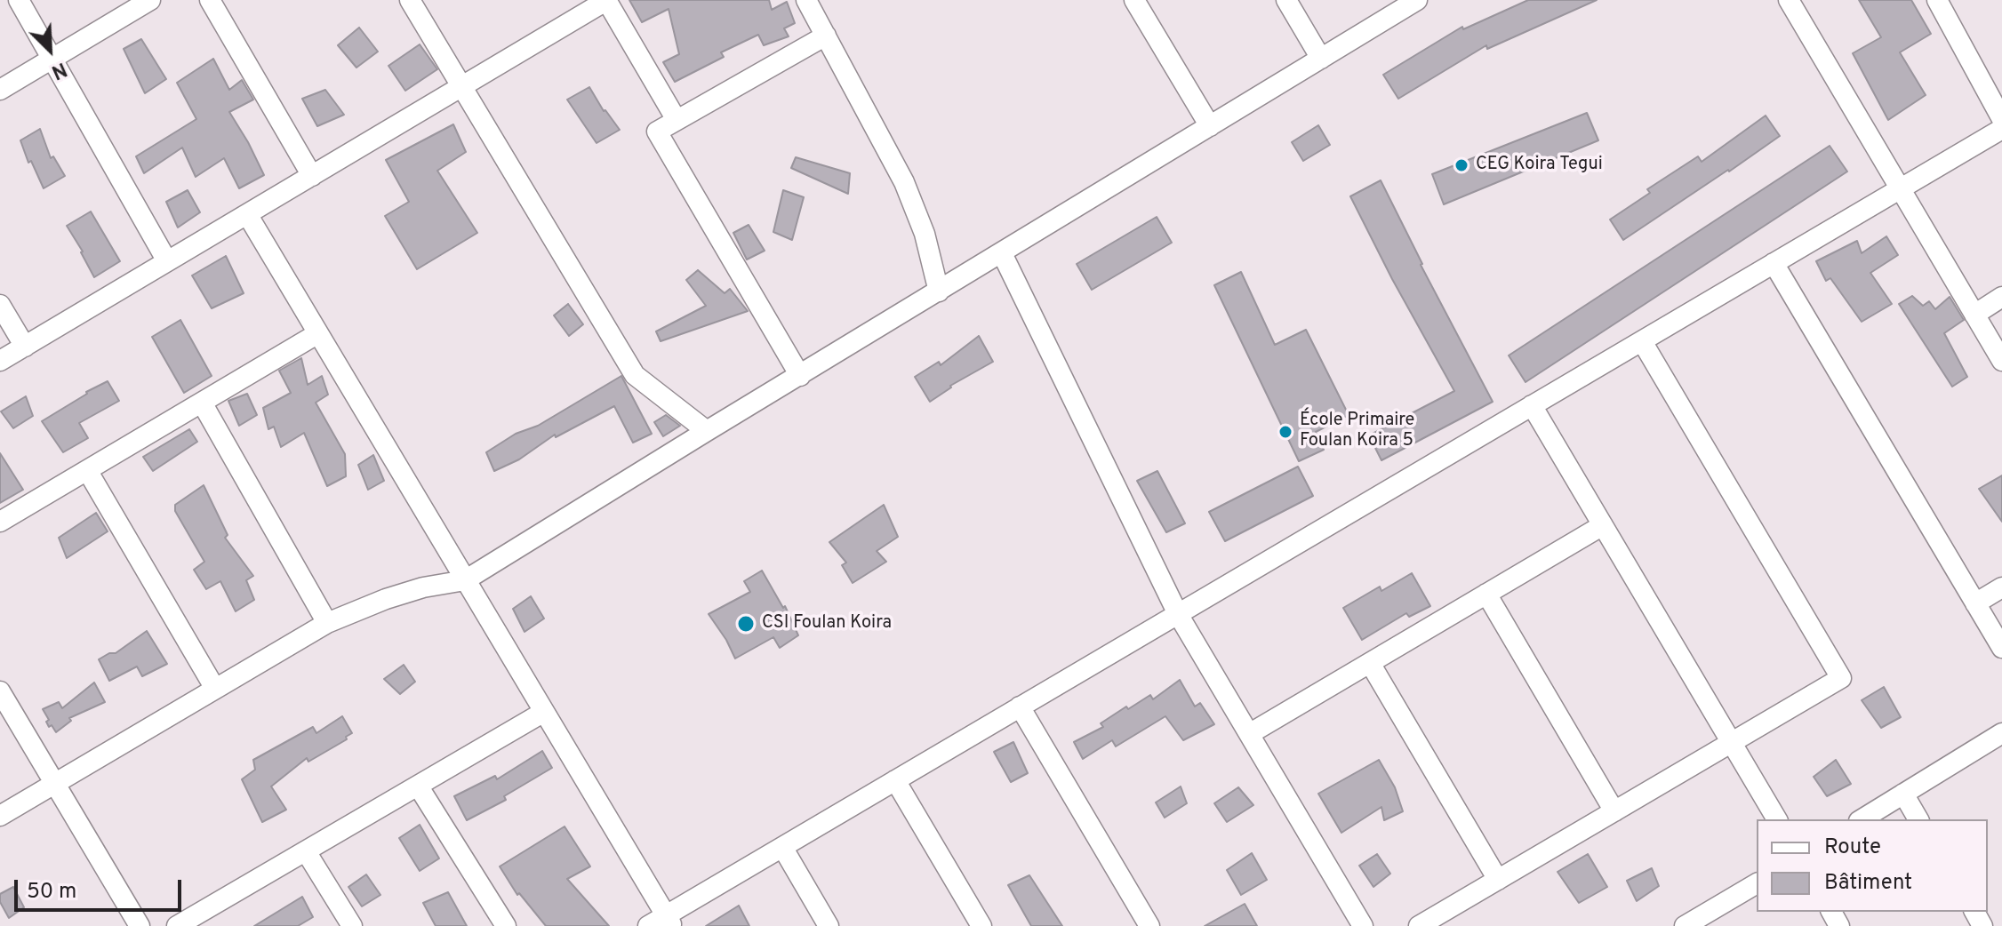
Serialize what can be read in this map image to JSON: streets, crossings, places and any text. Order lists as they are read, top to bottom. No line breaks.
{"places":["CEG Koira Tegui","École Primaire Foulan Koira 5","CSI Foulan Koira"],"legend":["Route","Bâtiment"],"scale_bar":"50 m","north":"bottom right"}
